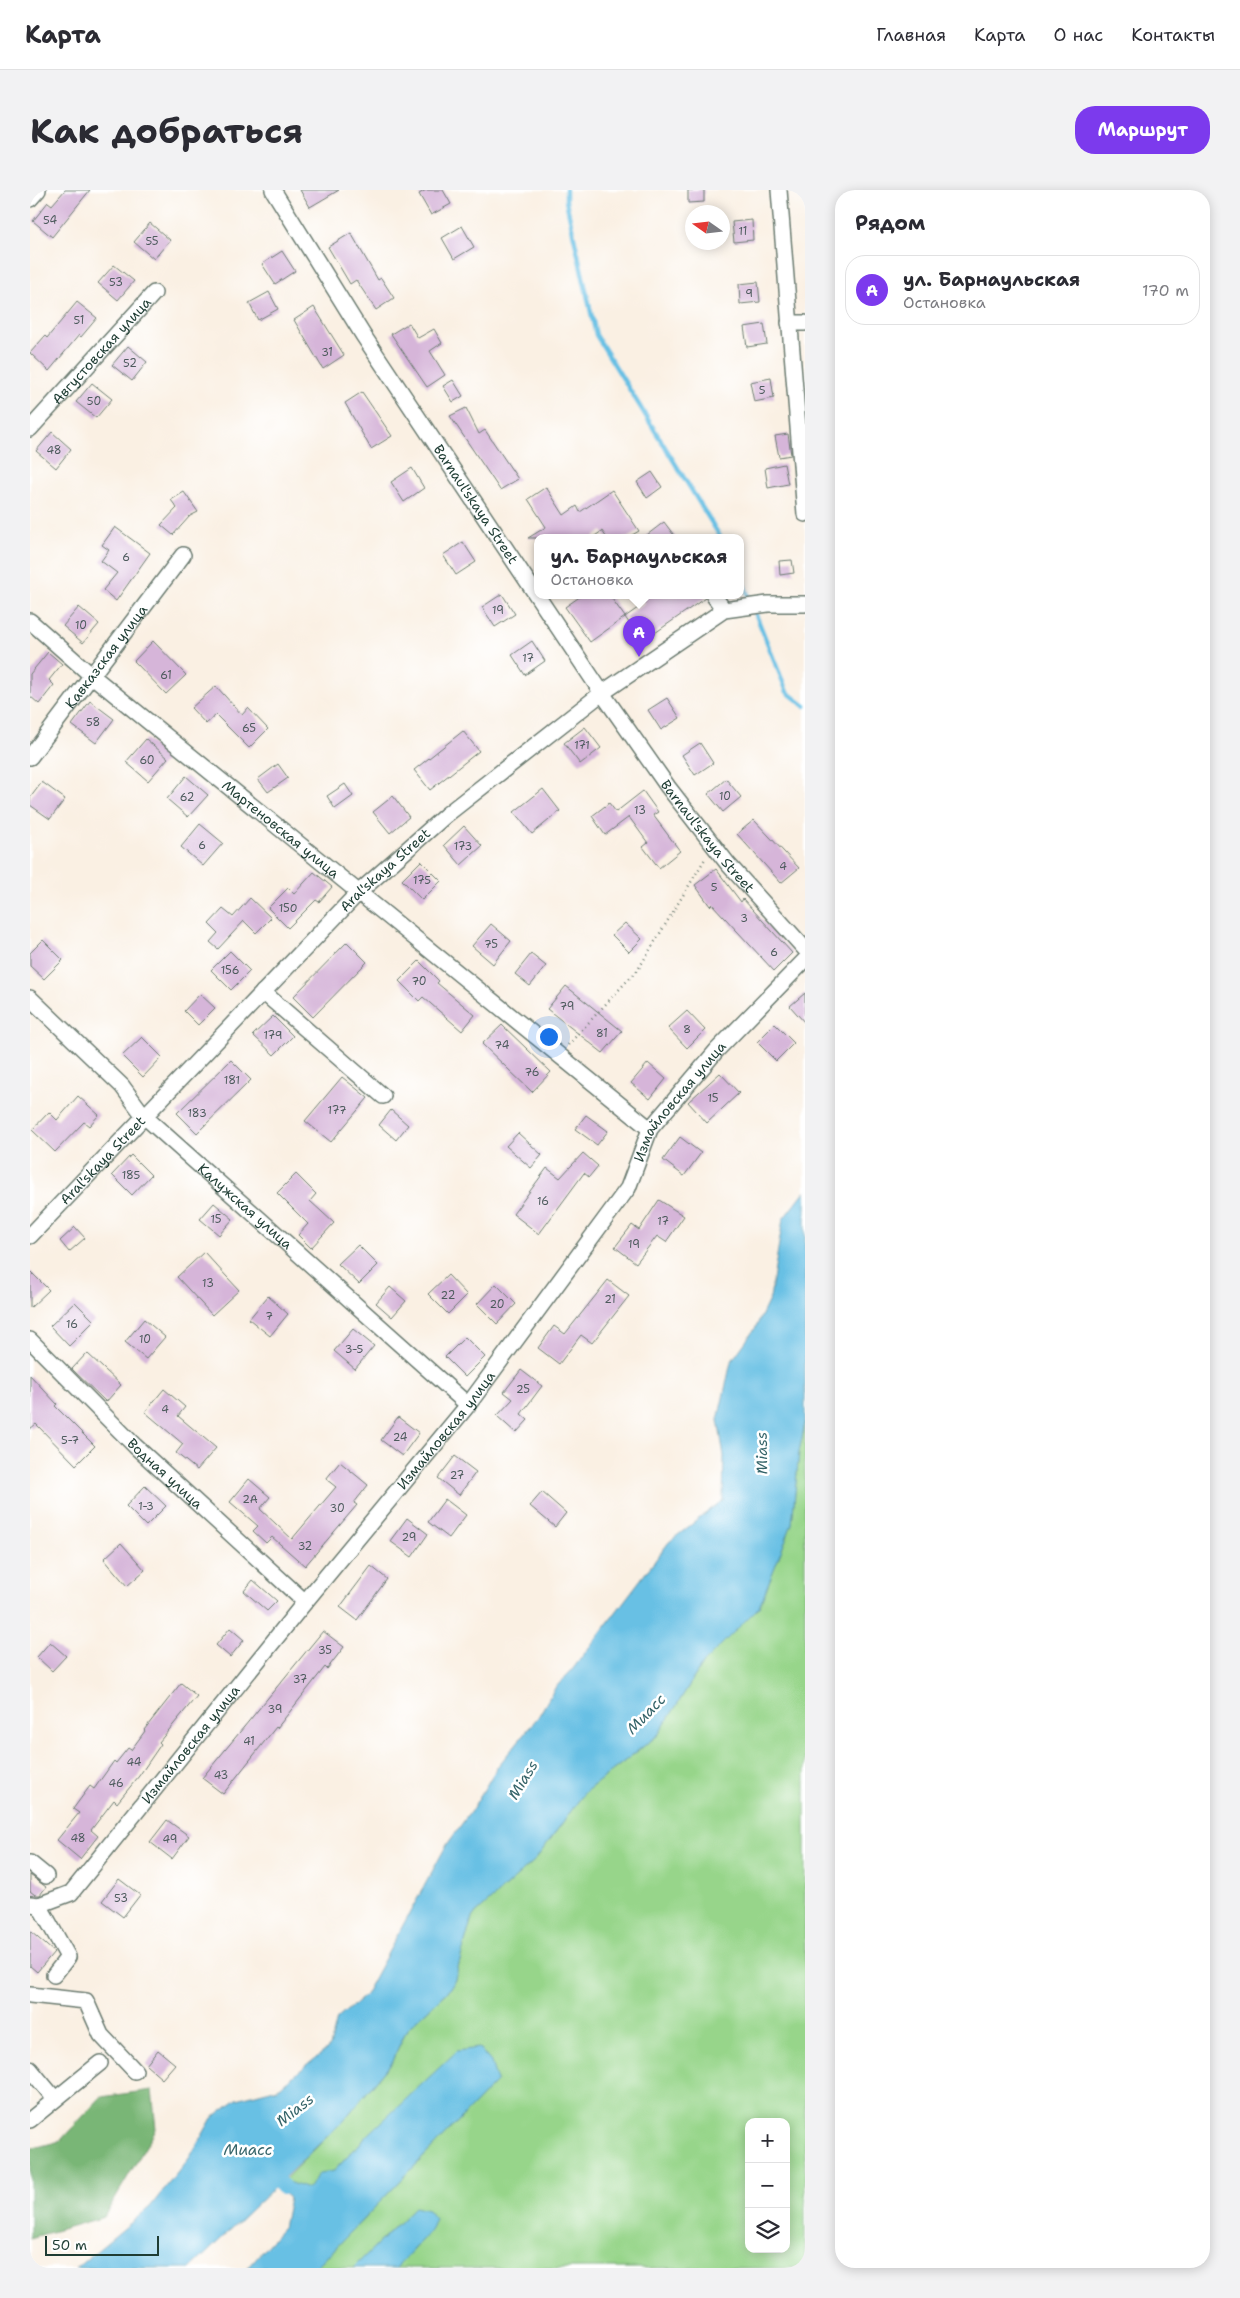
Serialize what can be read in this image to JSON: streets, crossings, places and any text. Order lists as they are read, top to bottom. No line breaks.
{"streets":{"street":["Августовская улица","Barnaul'skaya Street","Кавказская улица","Мартеновская улица","Aral'skaya Street","Измайловская улица","Калужская улица","Водная улица"]},"crossings":[["Barnaul'skaya Street","Aral'skaya Street"],["Кавказская улица","Мартеновская улица"],["Мартеновская улица","Aral'skaya Street"],["Мартеновская улица","Измайловская улица"],["Aral'skaya Street","Калужская улица"],["Измайловская улица","Калужская улица"],["Измайловская улица","Водная улица"]],"water":["Miass","Миасс"],"house_numbers":["54","11","55","53","9","51","31","52","5","50","48","6","19","10","17","61","58","65","171","60","10","62","13","6","173","4","175","5","150","3","75","6","156","70","79","8","81","179","74","76","181","15","177","183","185","16","15","17","19","13","22","21","20","7","16","10","3-5","25","4","24","5-7","27","2А","1-3","30","29","32","35","37","39","41","44","43","46","48","49","53"],"scale_bar":"50 m","north":"left","page":{"header":"Карта","nav":["Главная","Карта","О нас","Контакты"],"buttons":"Маршрут","title":"Как добраться","heading":"Рядом","list":[{"mark":"A","name":"ул. Барнаульская","note":"Остановка","value":"170 m"}],"popup":["ул. Барнаульская","Остановка"],"pins":"A","map_buttons":["+","−"],"scale":"50 m"}}
